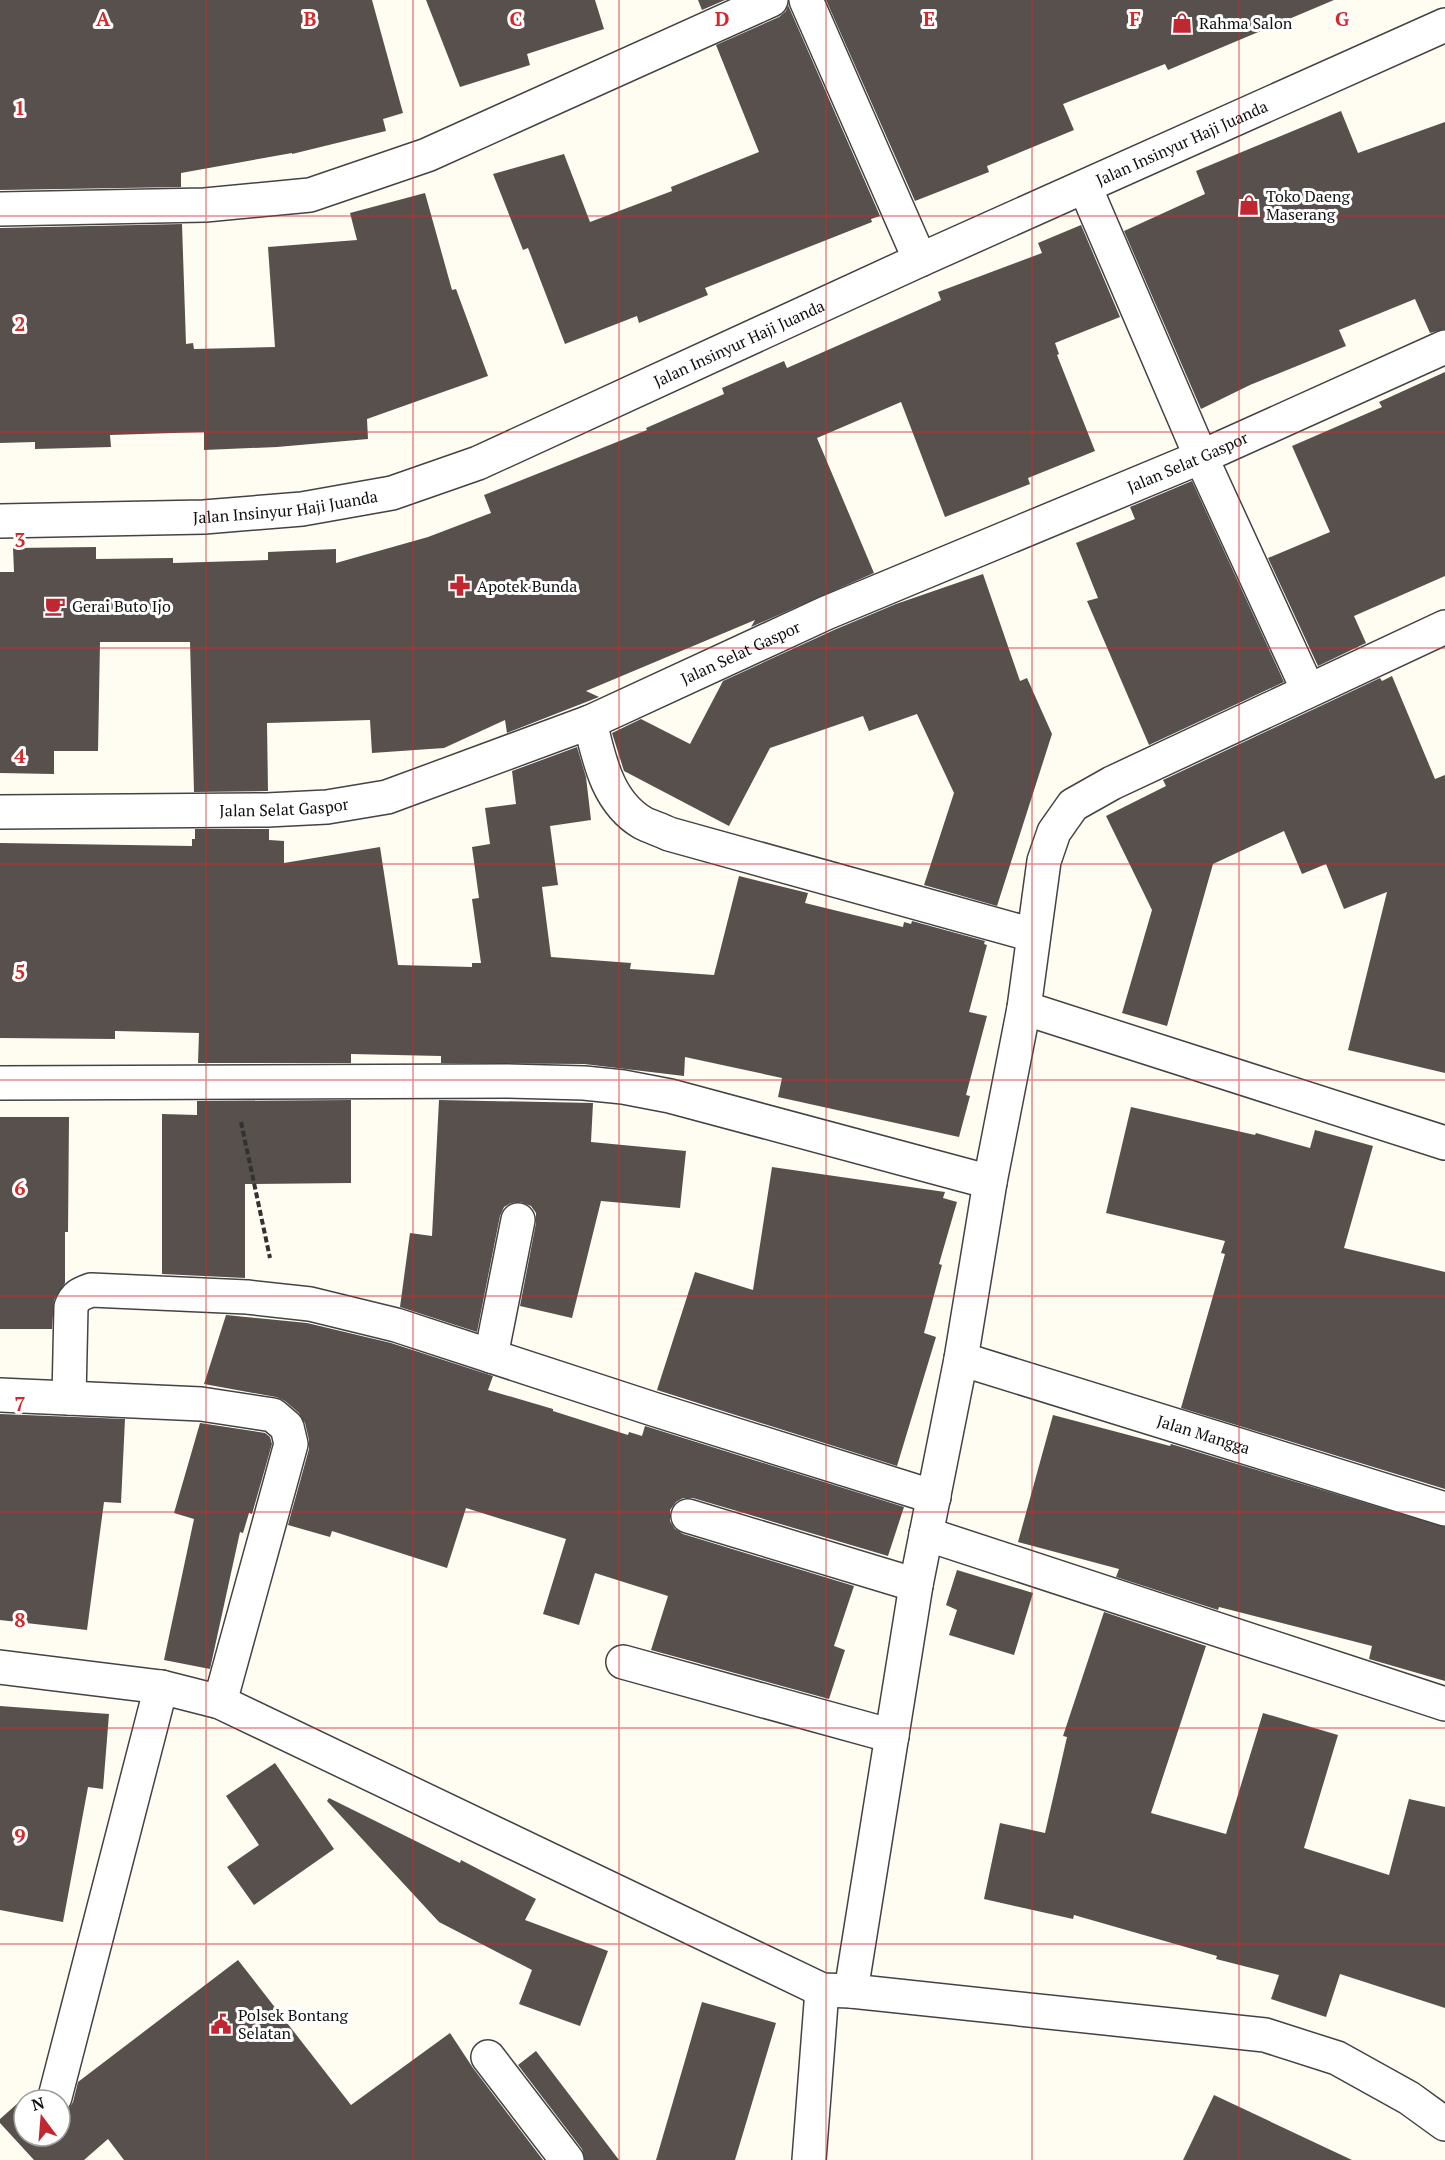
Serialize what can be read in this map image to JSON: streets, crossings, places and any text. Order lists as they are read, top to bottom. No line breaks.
{"streets":{"street":["Jalan Insinyur Haji Juanda","Jalan Selat Gaspor","Jalan Mangga"]},"places":{"shop":["Rahma Salon","Toko Daeng Maserang"],"pharmacy":["Apotek Bunda"],"cafe":["Gerai Buto Ijo"],"public building":["Polsek Bontang Selatan"]},"north":"top","grid":{"columns":["A","B","C","D","E","F","G"],"rows":["1","2","3","4","5","6","7","8","9"]}}
